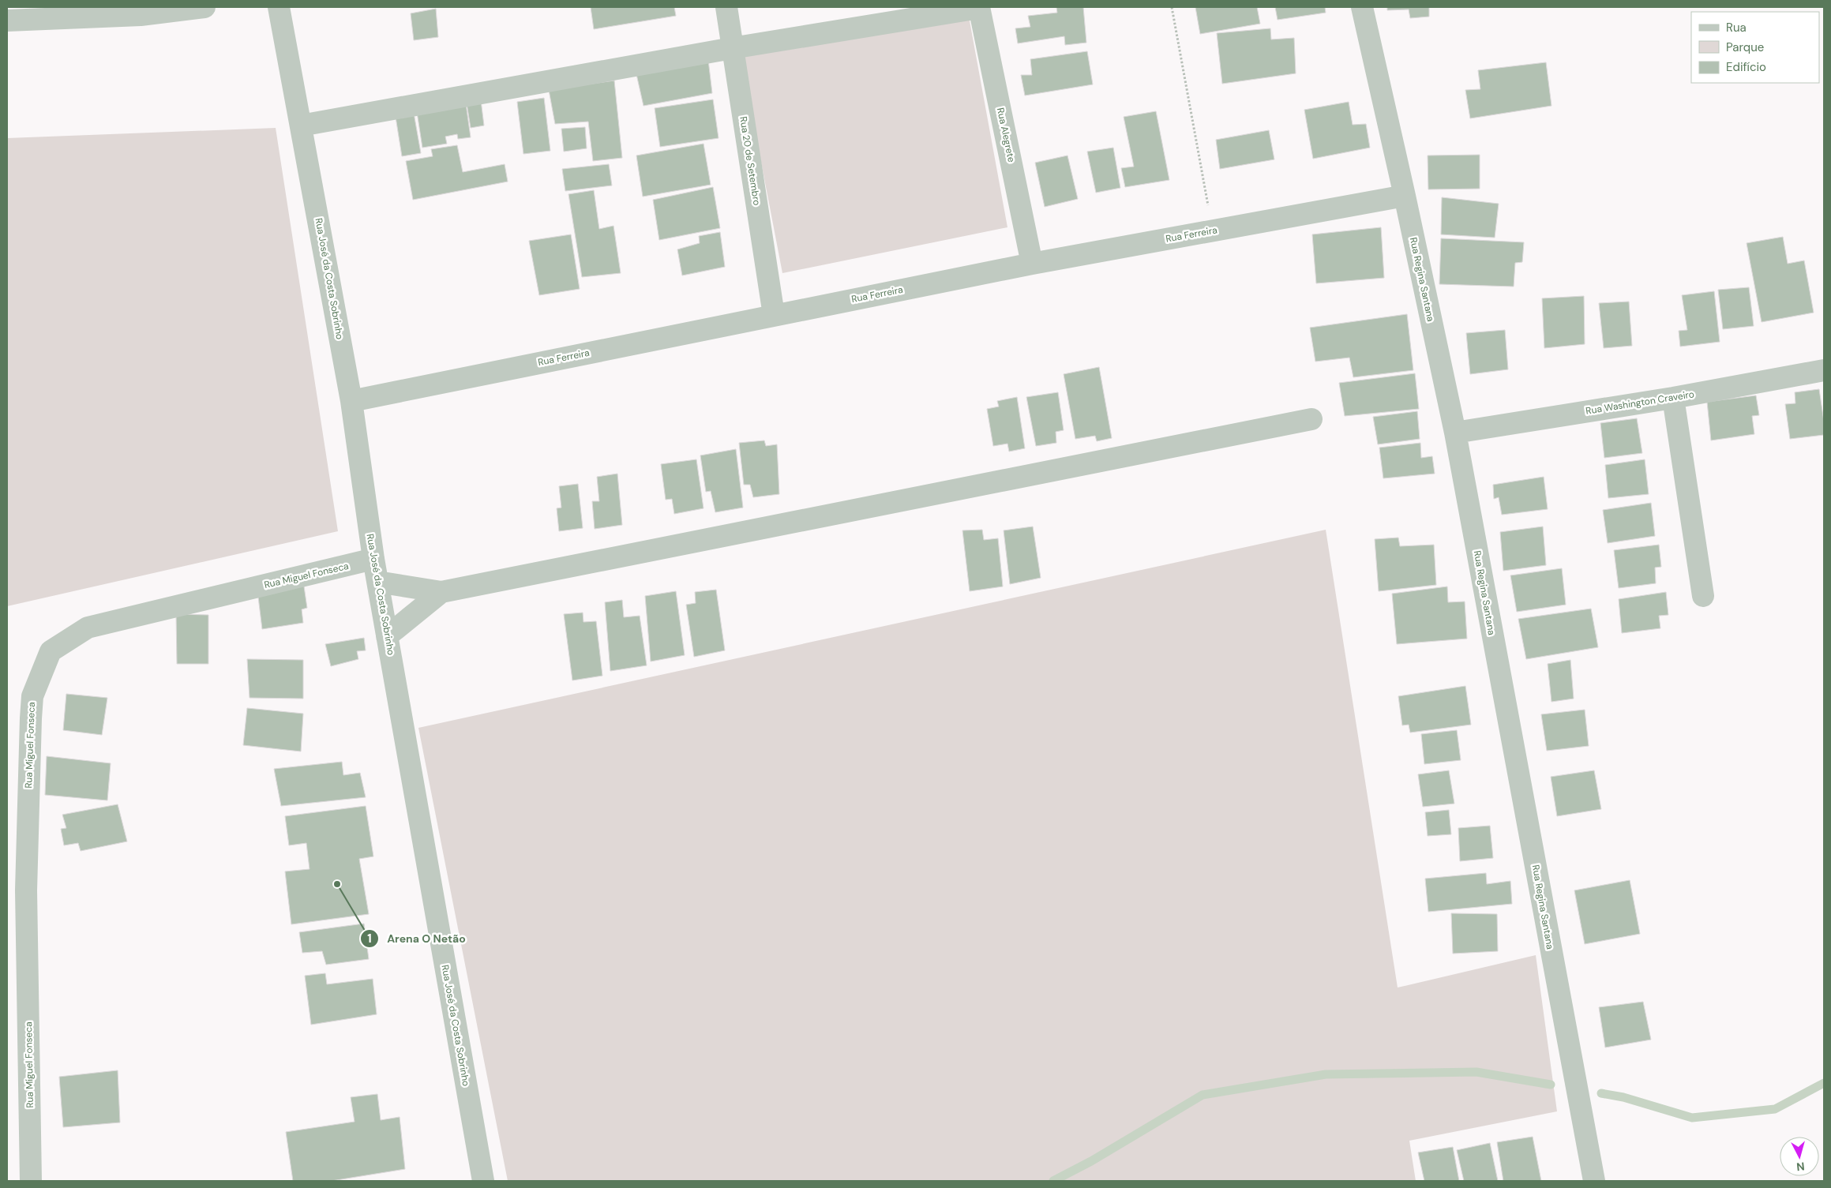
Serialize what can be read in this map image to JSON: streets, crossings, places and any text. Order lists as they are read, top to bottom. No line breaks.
{"streets":{"street":["Rua Alegrete","Rua 20 de Setembro","Rua Ferreira","Rua José da Costa Sobrinho","Rua Regina Santana","Rua Washington Craveiro","Rua Miguel Fonseca"]},"crossings":[["Rua Alegrete","Rua Ferreira"],["Rua 20 de Setembro","Rua Ferreira"],["Rua Ferreira","Rua José da Costa Sobrinho"],["Rua Ferreira","Rua Regina Santana"],["Rua José da Costa Sobrinho","Rua Miguel Fonseca"],["Rua Regina Santana","Rua Washington Craveiro"]],"places":["Arena O Netão"],"legend":["Rua","Parque","Edifício"],"north":"bottom"}
